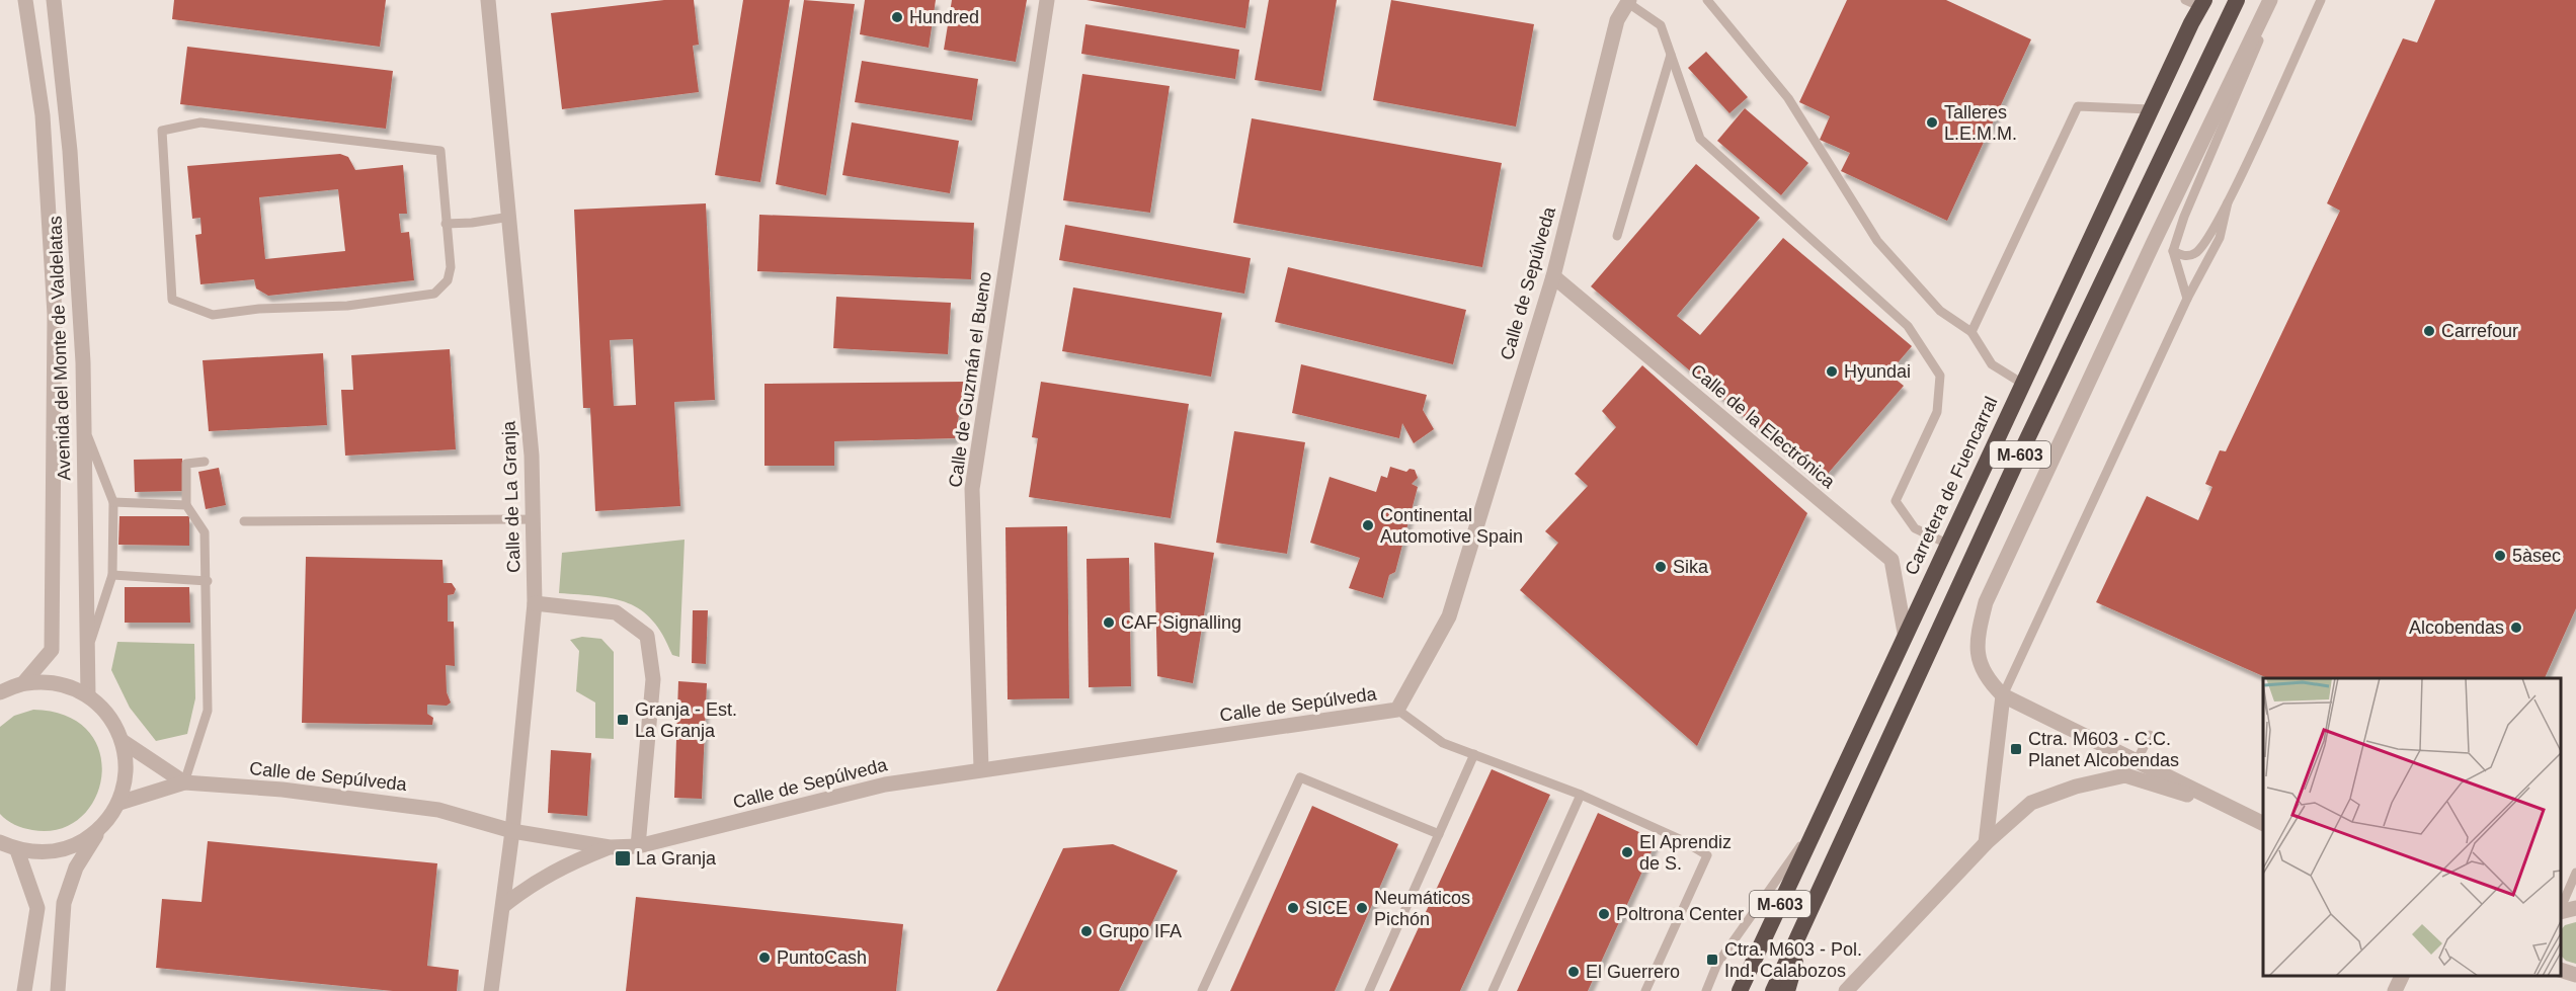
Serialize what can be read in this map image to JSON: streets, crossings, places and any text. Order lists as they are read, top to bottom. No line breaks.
{"streets":{"highway":["M-603","Carretera de Fuencarral"],"street":["Calle de Sepúlveda","Avenida del Monte de Valdelatas","Calle de Guzmán el Bueno","Calle de la Electrónica","Calle de La Granja"]},"crossings":[["Calle de Sepúlveda","Calle de Guzmán el Bueno"],["Calle de Sepúlveda","Calle de la Electrónica"],["Calle de Sepúlveda","Calle de La Granja"],["Calle de la Electrónica","Carretera de Fuencarral"]],"places":{"other":["Hundred","Talleres L.E.M.M.","Carrefour","Hyundai","Continental Automotive Spain","5àsec","Sika","CAF Signalling","Alcobendas","El Aprendiz de S.","SICE","Neumáticos Pichón","Poltrona Center","Grupo IFA","PuntoCash","El Guerrero"],"transit":["Granja - Est. La Granja","Ctra. M603 - C.C. Planet Alcobendas","La Granja","Ctra. M603 - Pol. Ind. Calabozos"]}}
